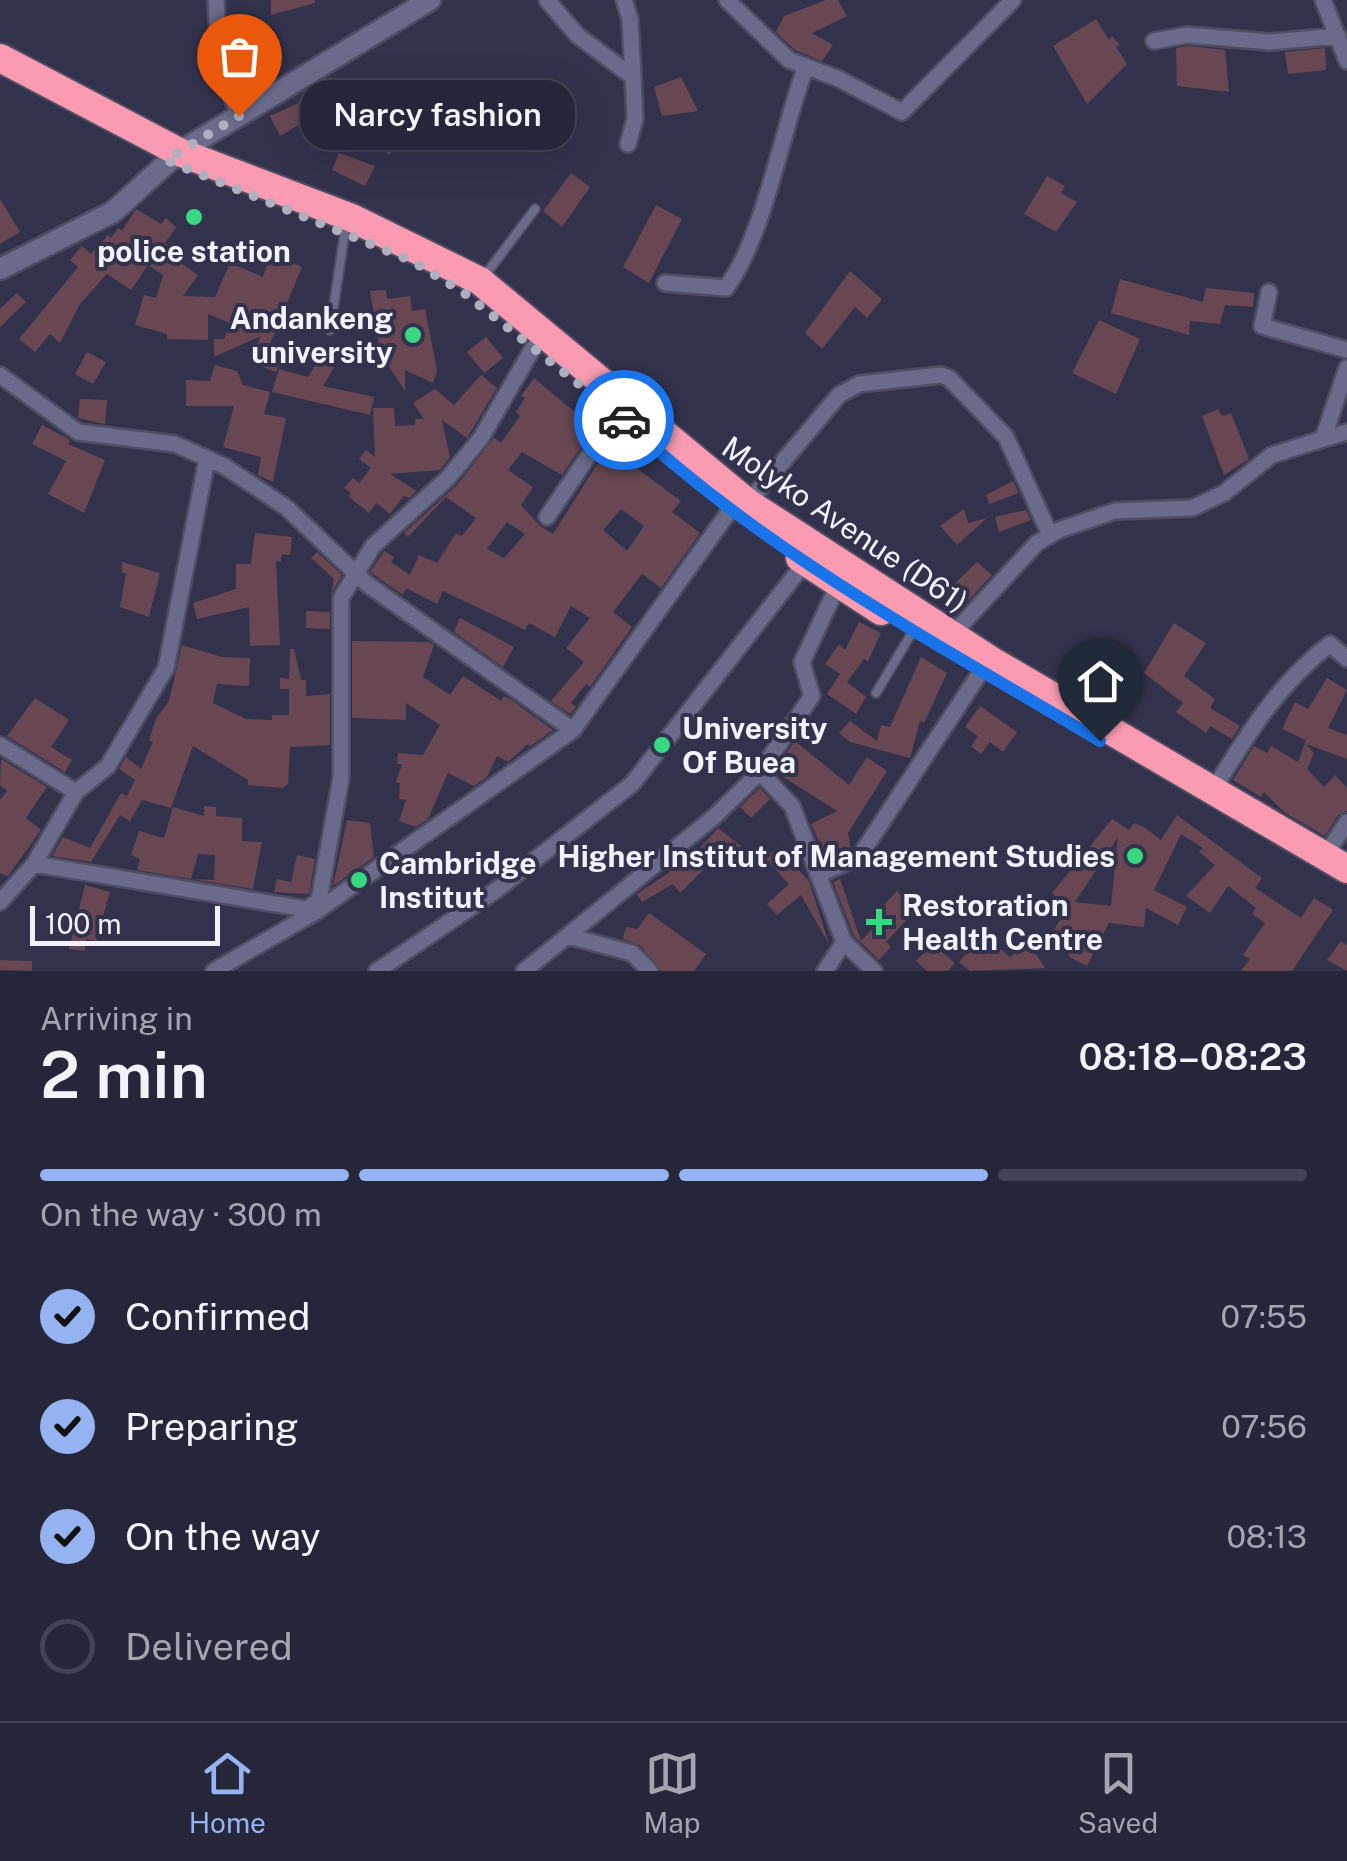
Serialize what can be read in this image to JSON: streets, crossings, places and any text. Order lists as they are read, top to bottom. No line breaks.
{"streets":{"highway":["Molyko Avenue (D61)"]},"places":{"other":["Narcy fashion","police station","Andankeng university","University Of Buea","Higher Institut of Management Studies","Cambridge Institut"],"health":["Restoration Health Centre"]},"scale_bar":"100 m","page":{"bubble":"Narcy fashion","scale":"100 m","heading":["2 min","Arriving in","08:18–08:23"],"bar":"On the way · 300 m","list":[["Confirmed","07:55"],["Preparing","07:56"],["On the way","08:13"],"Delivered"],"tabs":["Home","Map","Saved"]}}
